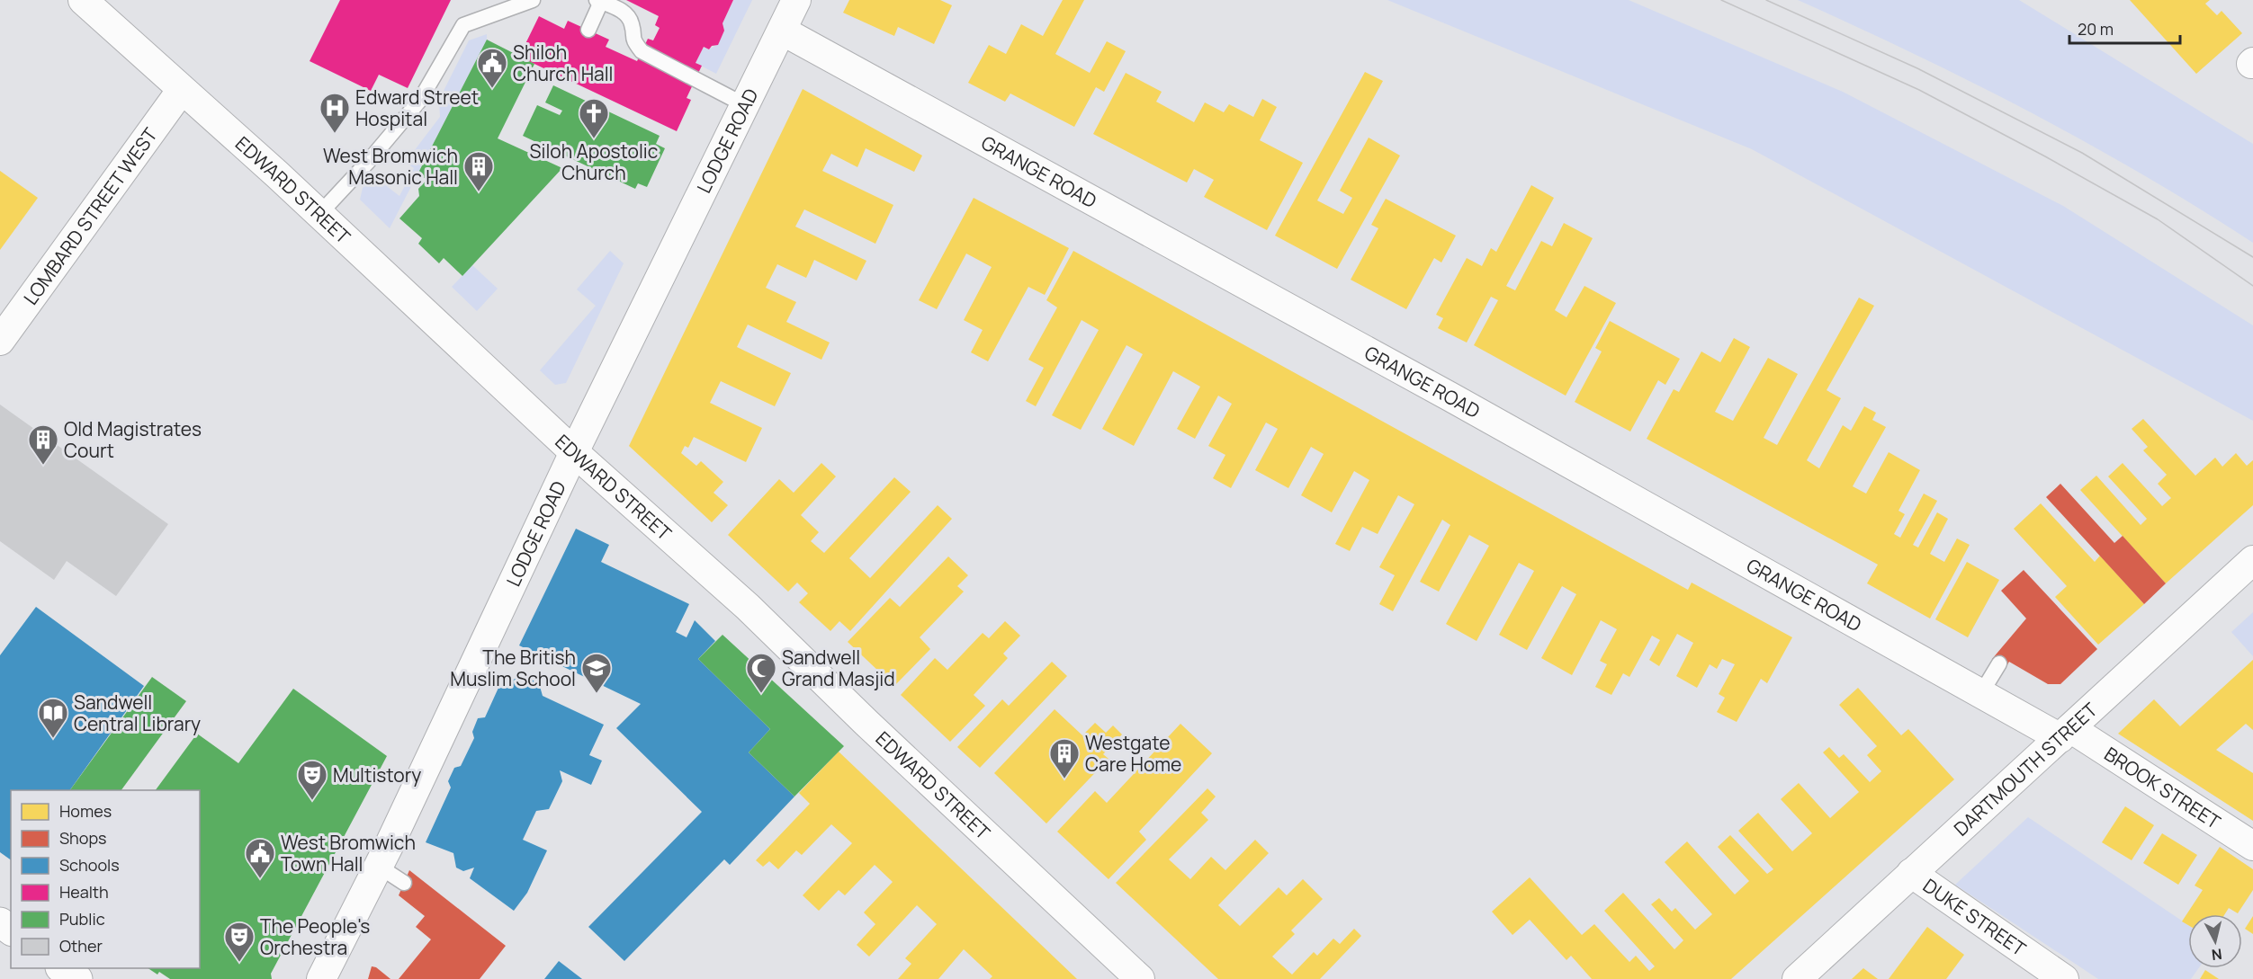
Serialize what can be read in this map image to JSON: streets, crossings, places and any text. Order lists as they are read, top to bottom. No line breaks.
{"streets":{"street":["LODGE ROAD","GRANGE ROAD","EDWARD STREET","LOMBARD STREET WEST","DARTMOUTH STREET","BROOK STREET","DUKE STREET"]},"crossings":[["LODGE ROAD","GRANGE ROAD"],["LODGE ROAD","EDWARD STREET"],["GRANGE ROAD","DARTMOUTH STREET"],["GRANGE ROAD","BROOK STREET"],["EDWARD STREET","LOMBARD STREET WEST"],["DARTMOUTH STREET","BROOK STREET"],["DARTMOUTH STREET","DUKE STREET"]],"places":{"public building":["Shiloh Church Hall","West Bromwich Town Hall"],"hospital":["Edward Street Hospital"],"church":["Siloh Apostolic Church"],"building":["West Bromwich Masonic Hall","Old Magistrates Court","Westgate Care Home"],"school or university":["The British Muslim School"],"mosque":["Sandwell Grand Masjid"],"library":["Sandwell Central Library"],"theatre":["Multistory","The People's Orchestra"]},"legend":["Homes","Shops","Schools","Health","Public","Other"],"scale_bar":"20 m","north":"bottom"}
